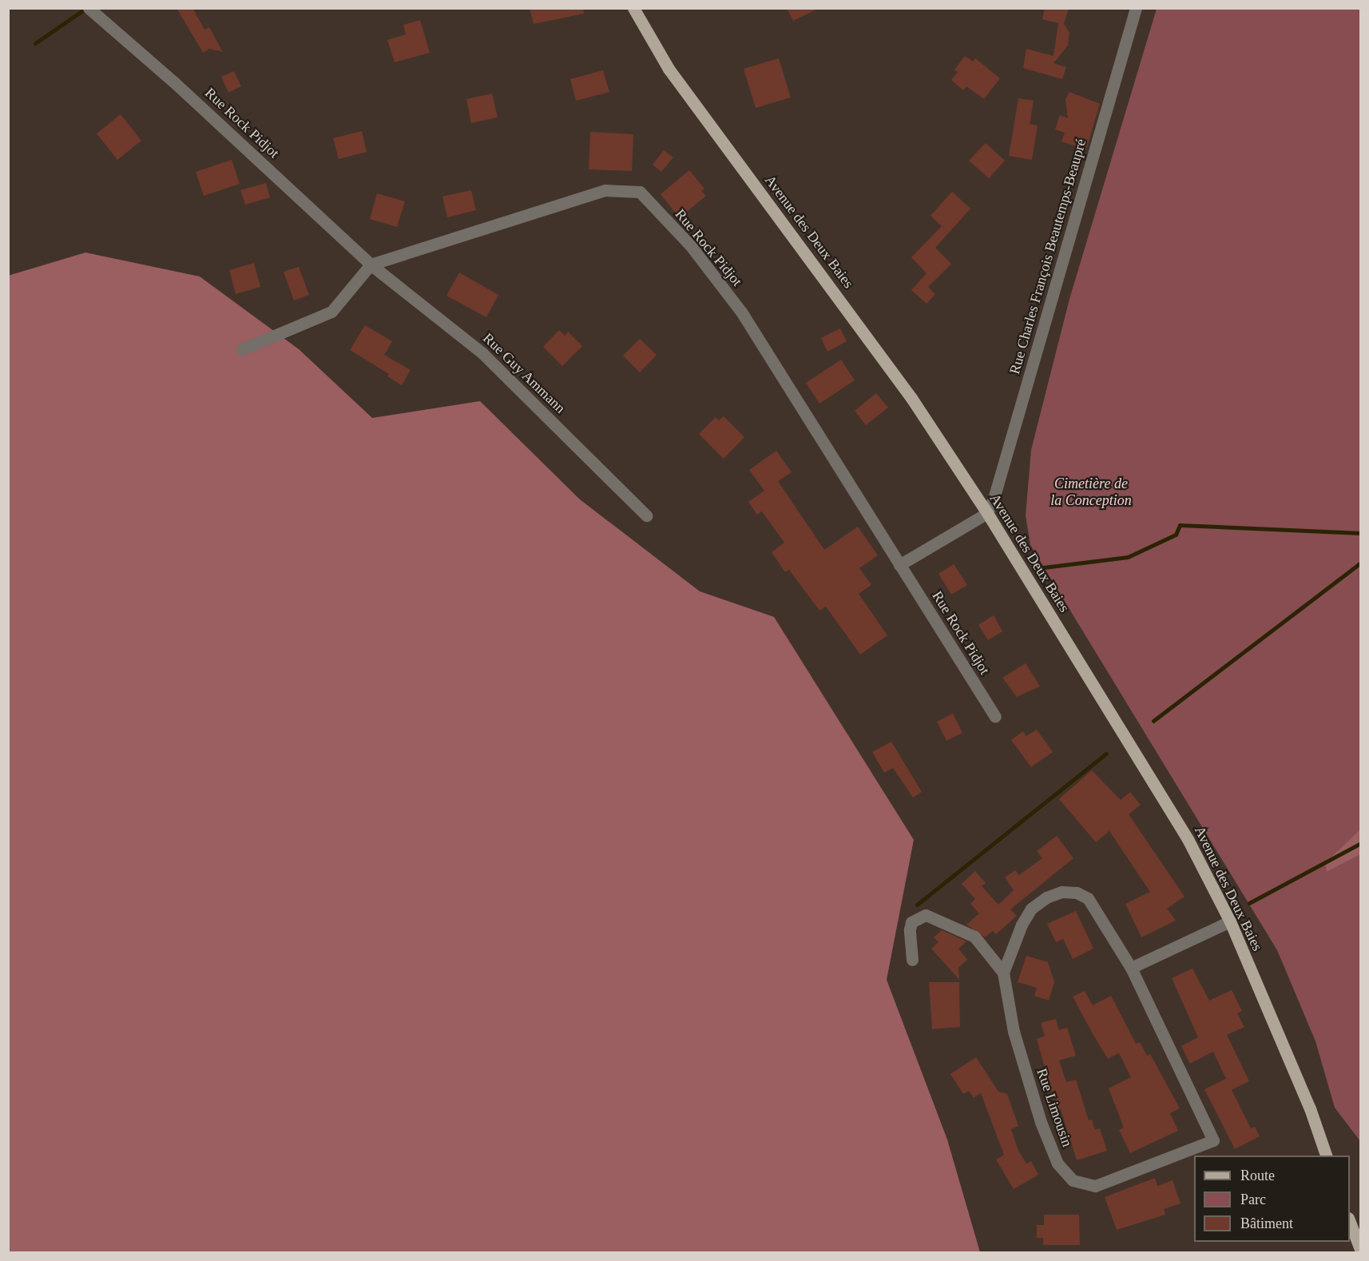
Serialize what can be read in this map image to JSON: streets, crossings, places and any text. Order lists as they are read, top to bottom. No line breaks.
{"streets":{"main road":["Avenue des Deux Baies"],"street":["Rue Rock Pidjot","Rue Charles François Beautemps-Beaupré","Rue Guy Ammann","Rue Limousin"]},"crossings":[["Rue Rock Pidjot","Rue Guy Ammann"],["Avenue des Deux Baies","Rue Charles François Beautemps-Beaupré"]],"parks":["Cimetière de la Conception"],"legend":["Route","Parc","Bâtiment"]}
